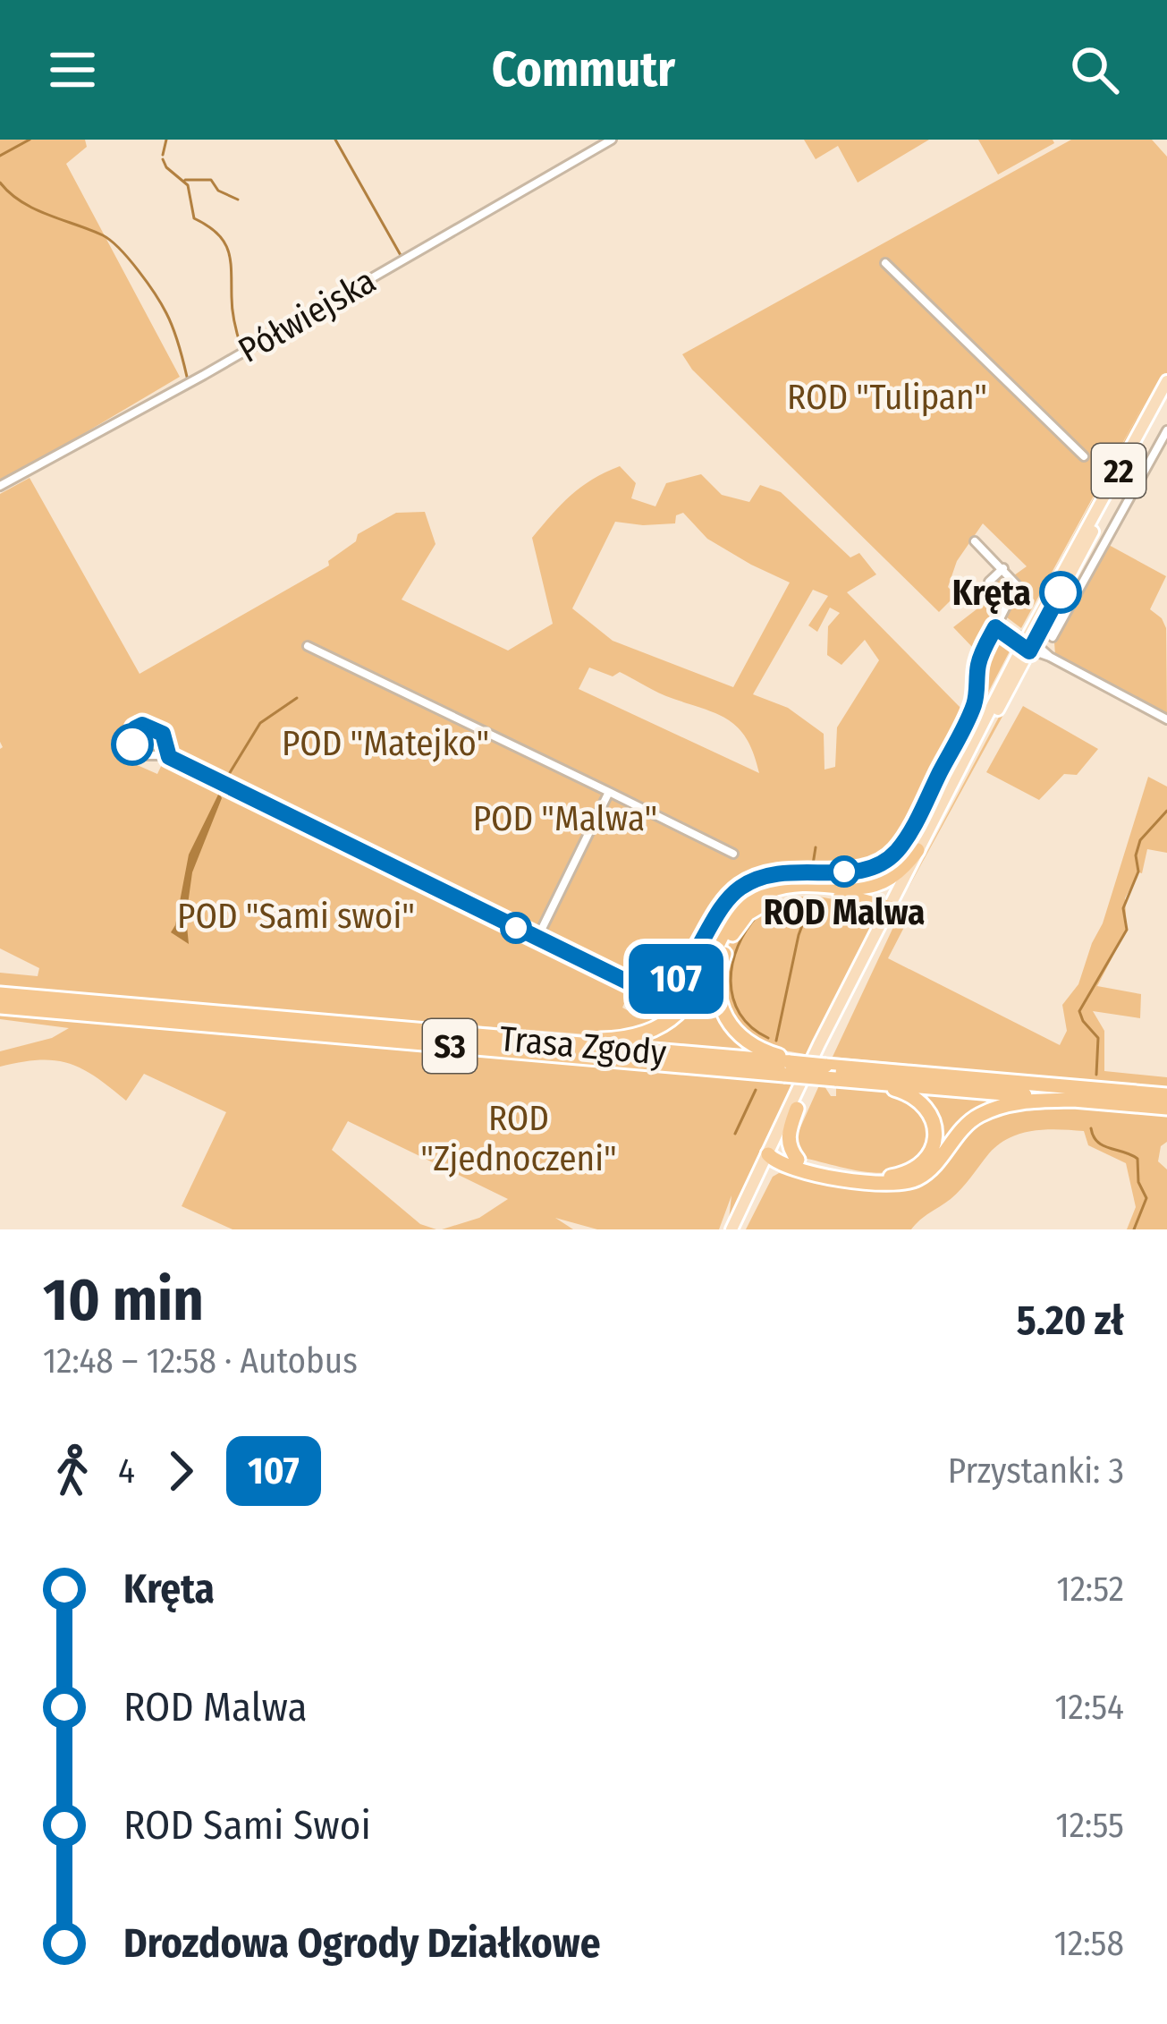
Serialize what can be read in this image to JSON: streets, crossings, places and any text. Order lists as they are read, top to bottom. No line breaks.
{"streets":{"highway":["Trasa Zgody","S3"],"main road":["22"],"street":["Półwiejska"]},"parks":["ROD \"Tulipan\"","POD \"Matejko\"","POD \"Malwa\"","POD \"Sami swoi\"","ROD \"Zjednoczeni\""],"places":["Kręta","ROD Malwa"],"lines":["bus line 107"],"page":{"header":"Commutr","on_map":"107","heading":["10 min","12:48 – 12:58 · Autobus","5.20 zł"],"legs":["4","107","Przystanki: 3"],"list":[{"name":"Kręta","value":"12:52"},{"name":"ROD Malwa","value":"12:54"},{"name":"ROD Sami Swoi","value":"12:55"},{"name":"Drozdowa Ogrody Działkowe","value":"12:58"}]}}
